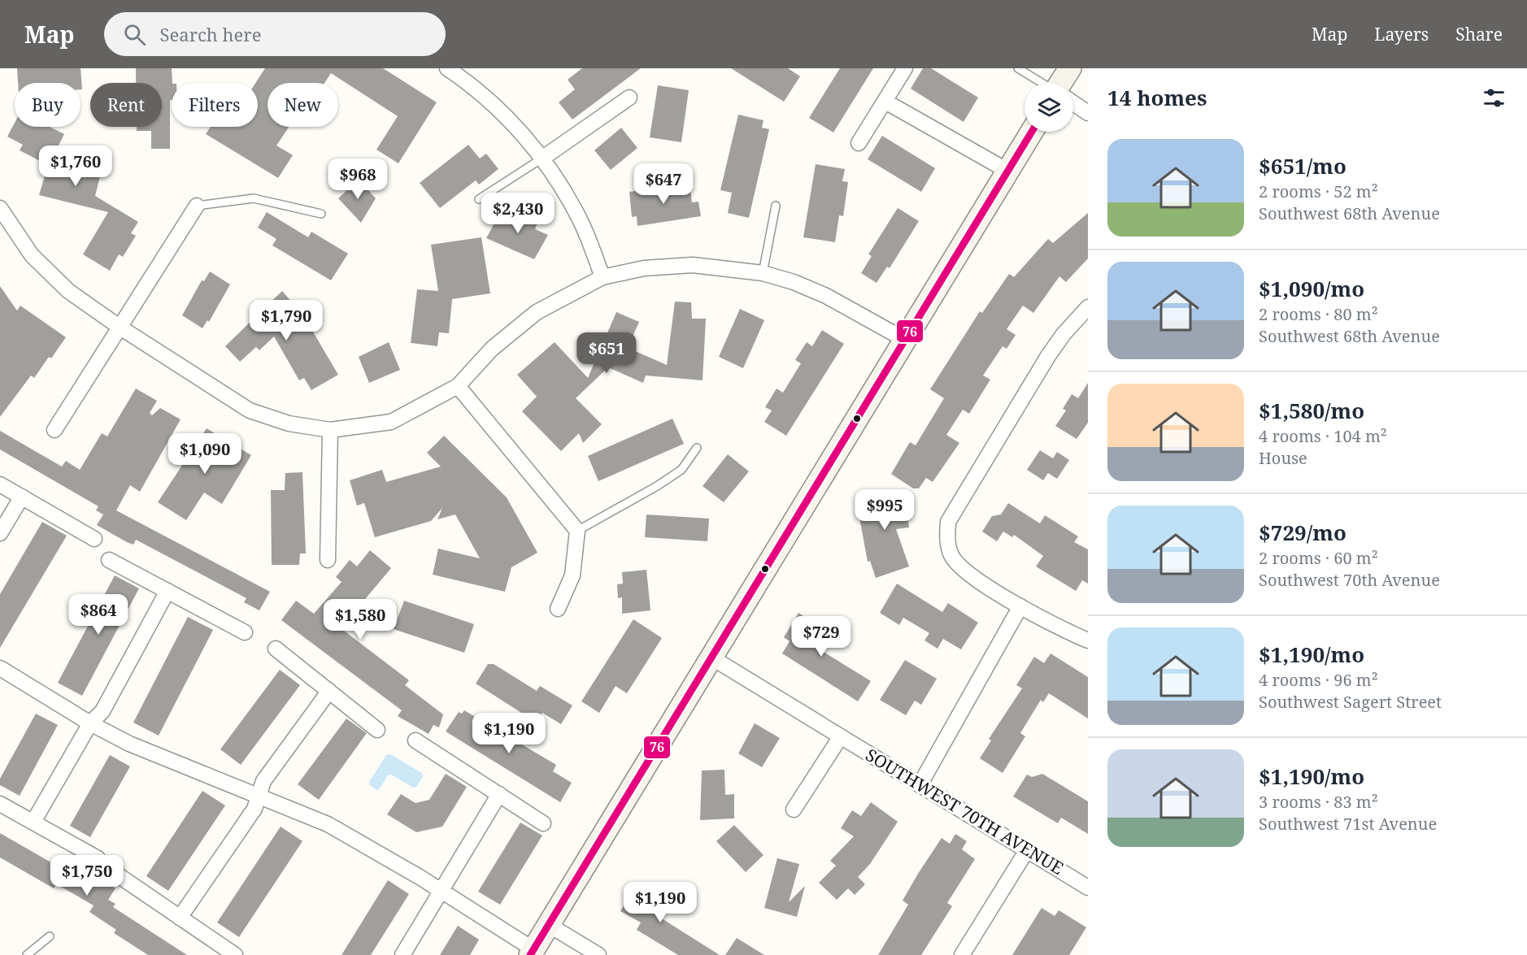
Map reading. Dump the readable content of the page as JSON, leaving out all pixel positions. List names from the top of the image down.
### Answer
{
  "streets": {
    "street": ["SOUTHWEST 70TH AVENUE"]
  },
  "lines": ["transit line 76"],
  "page": {
    "header": "Map",
    "search": "Search here",
    "nav": ["Map", "Layers", "Share"],
    "heading": "14 homes",
    "chip": [
      "Buy",
      "Rent",
      "Filters",
      "New"
    ],
    "list": [
      {
        "name": "$651/mo",
        "note": "2 rooms · 52 m² · Southwest 68th Avenue"
      },
      {
        "name": "$1,090/mo",
        "note": "2 rooms · 80 m² · Southwest 68th Avenue"
      },
      {
        "name": "$1,580/mo",
        "note": "4 rooms · 104 m² · House"
      },
      {
        "name": "$729/mo",
        "note": "2 rooms · 60 m² · Southwest 70th Avenue"
      },
      {
        "name": "$1,190/mo",
        "note": "4 rooms · 96 m² · Southwest Sagert Street"
      },
      {
        "name": "$1,190/mo",
        "note": "3 rooms · 83 m² · Southwest 71st Avenue"
      }
    ],
    "price": [
      "$1,760",
      "$968",
      "$647",
      "$2,430",
      "$1,790",
      "$651",
      "$1,090",
      "$995",
      "$864",
      "$1,580",
      "$729",
      "$1,190",
      "$1,750",
      "$1,190"
    ]
  }
}
